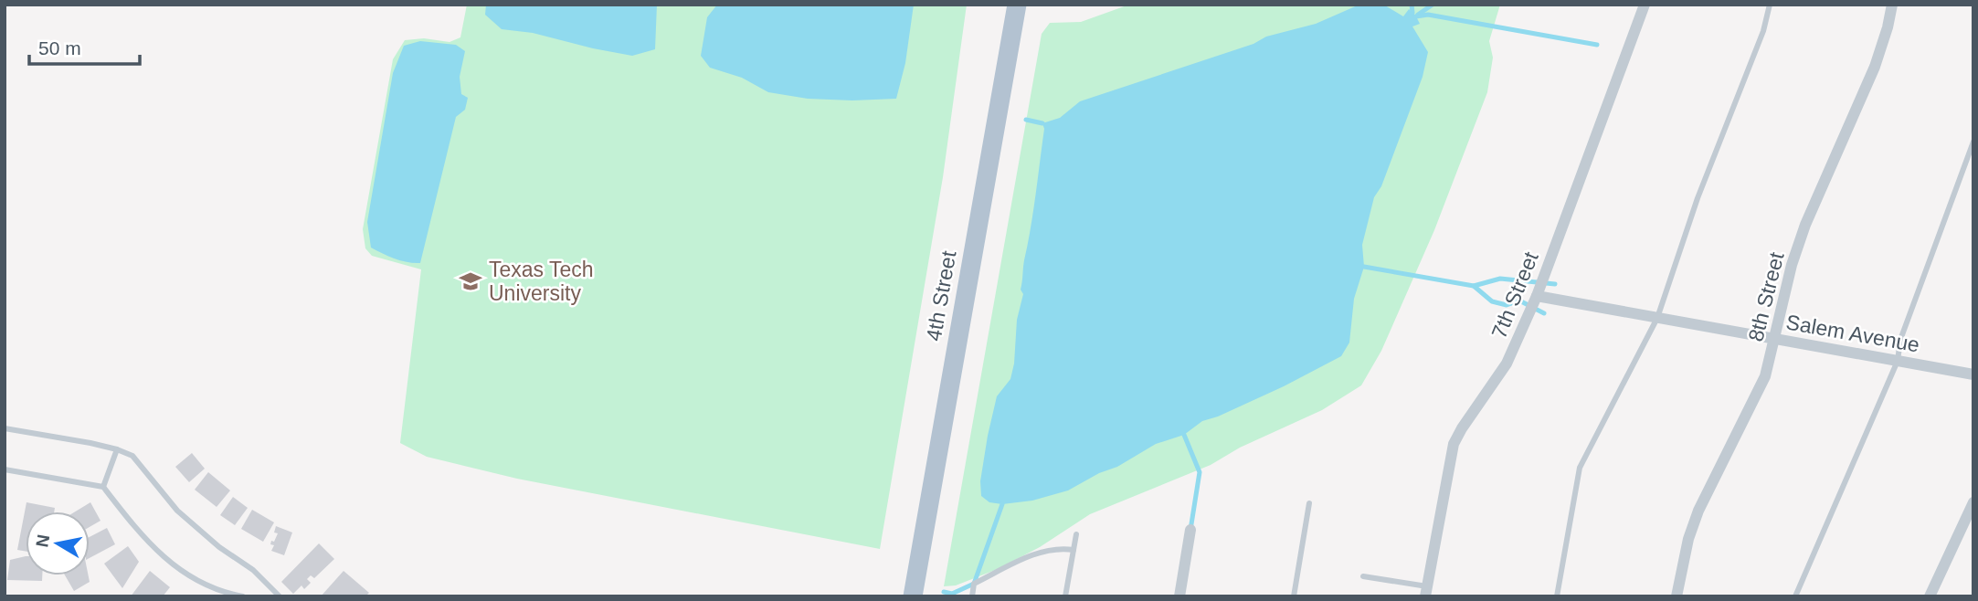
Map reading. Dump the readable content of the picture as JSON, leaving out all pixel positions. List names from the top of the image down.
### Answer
{
  "streets": {
    "main road": ["4th Street"],
    "street": ["7th Street", "8th Street", "Salem Avenue"]
  },
  "crossings": [
    ["7th Street", "Salem Avenue"],
    ["8th Street", "Salem Avenue"]
  ],
  "places": {
    "school or university": ["Texas Tech University"]
  },
  "scale_bar": "50 m",
  "north": "left"
}
